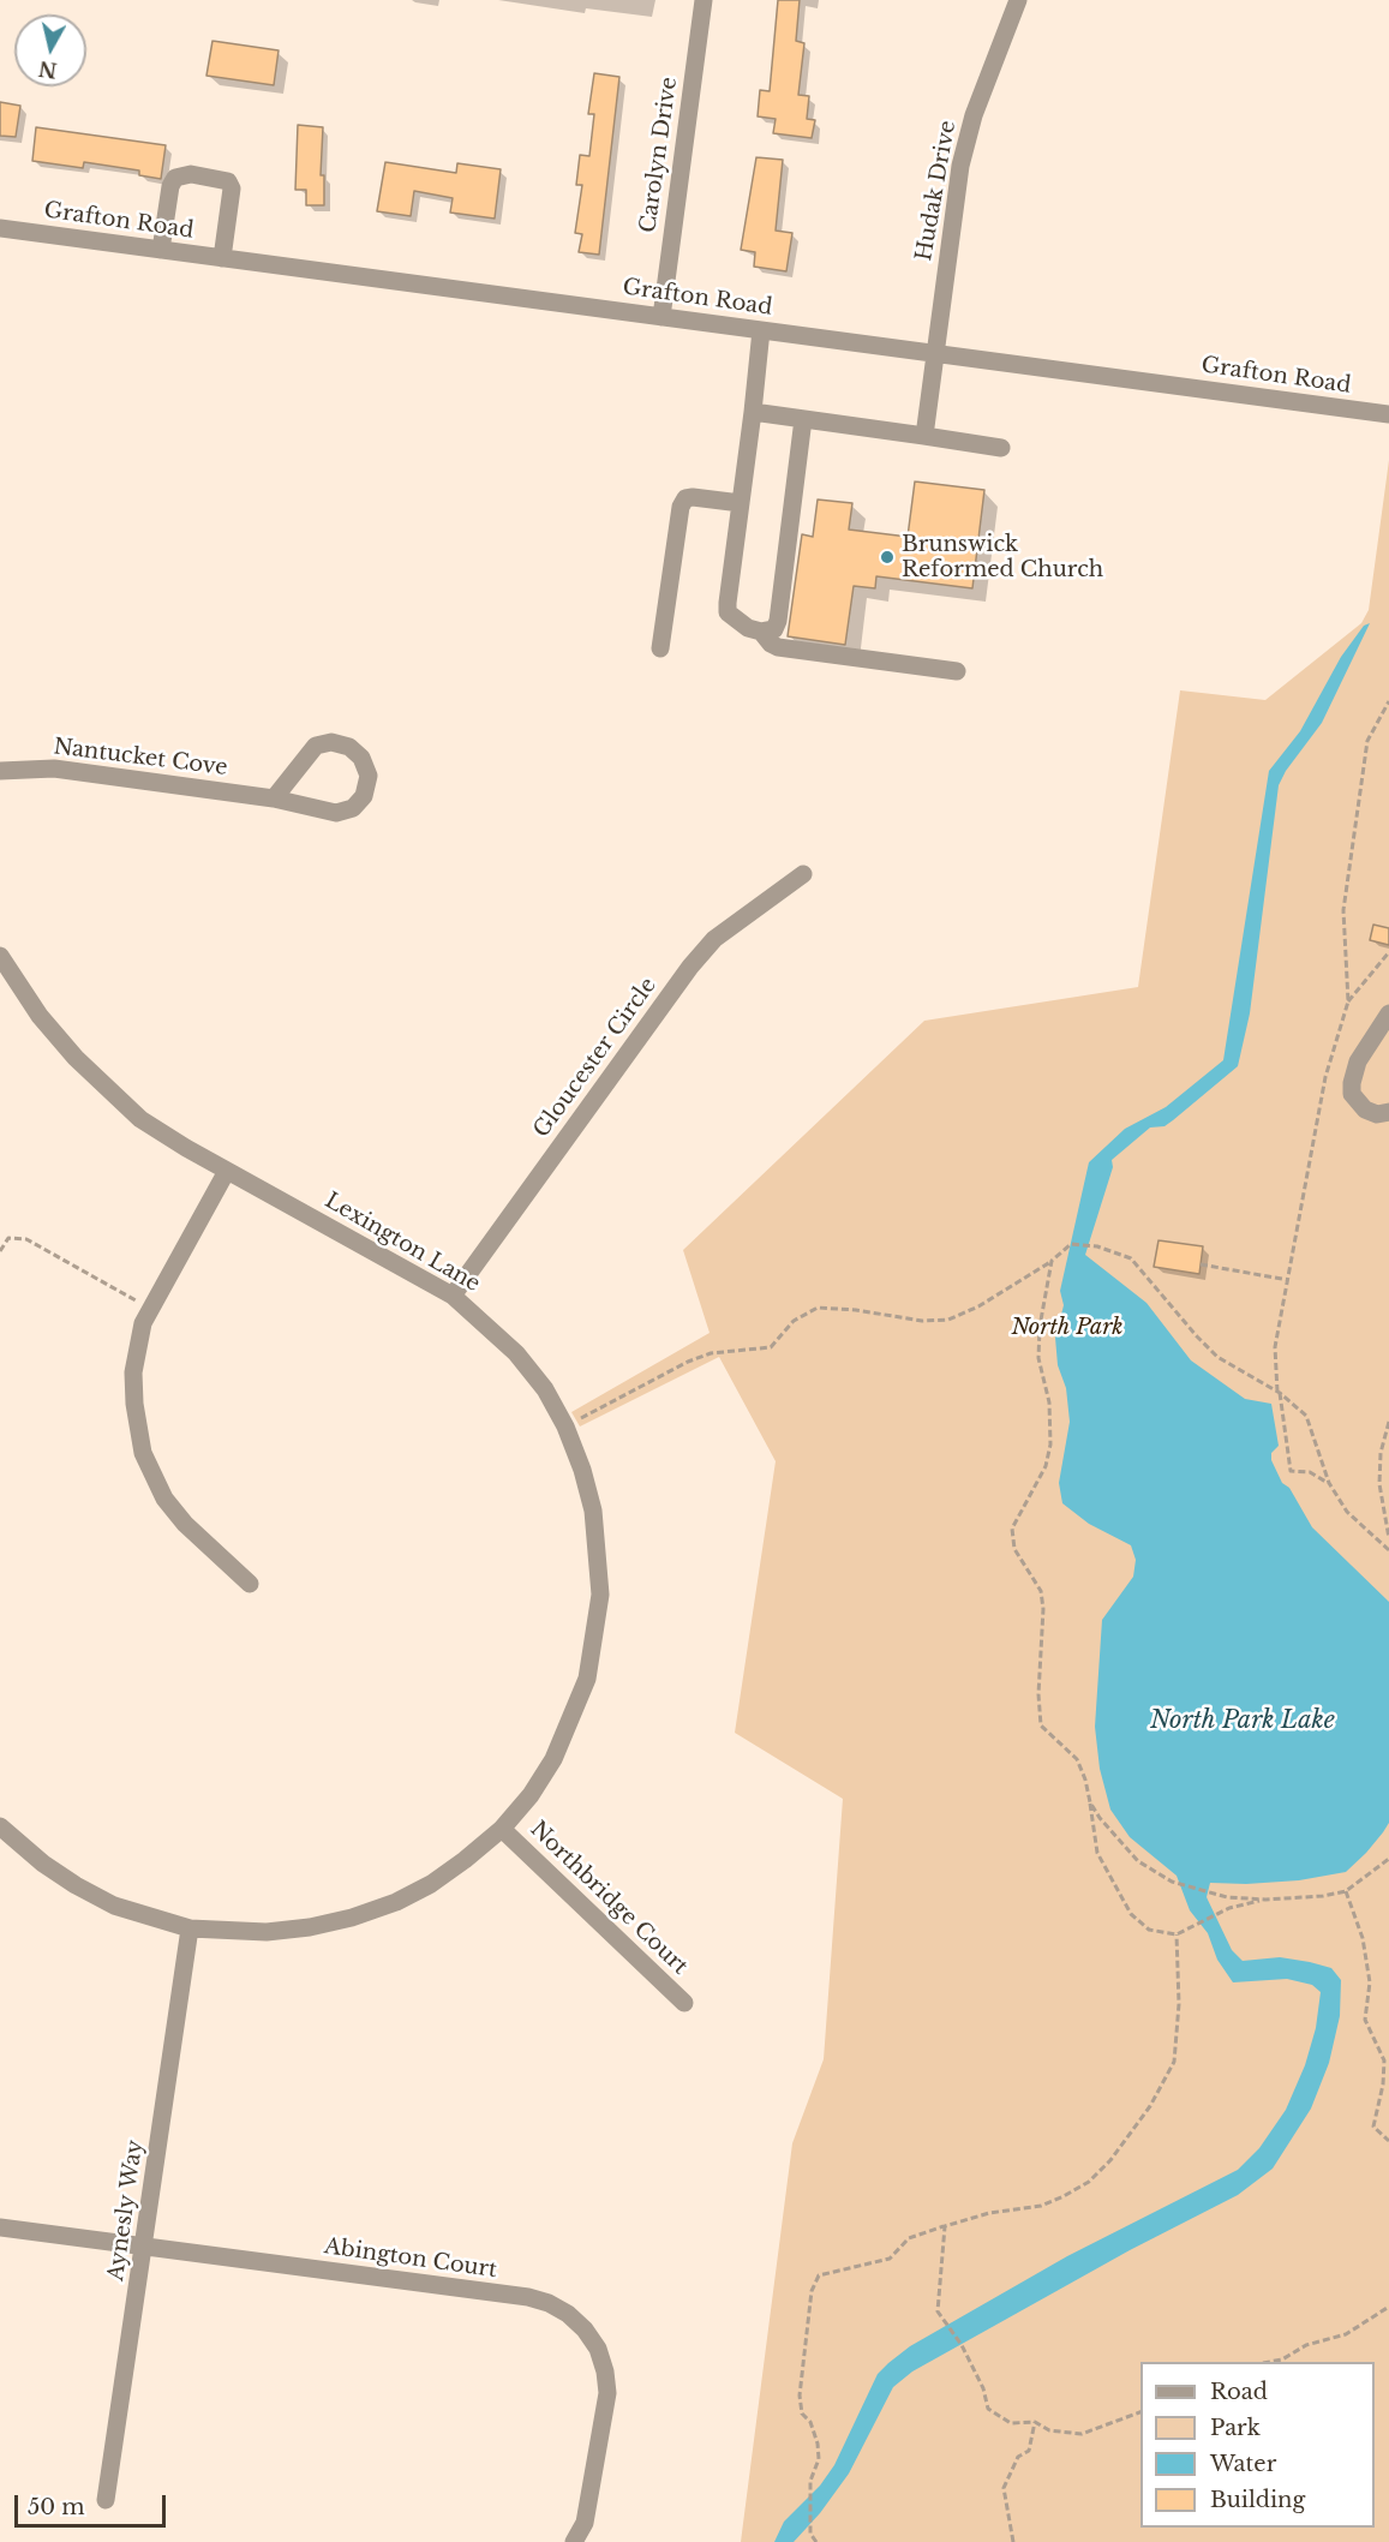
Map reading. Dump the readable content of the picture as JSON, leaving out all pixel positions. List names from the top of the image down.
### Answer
{
  "streets": {
    "street": [
      "Carolyn Drive",
      "Hudak Drive",
      "Grafton Road",
      "Nantucket Cove",
      "Gloucester Circle",
      "Lexington Lane",
      "Northbridge Court",
      "Aynesly Way",
      "Abington Court"
    ]
  },
  "crossings": [
    ["Carolyn Drive", "Grafton Road"],
    ["Hudak Drive", "Grafton Road"],
    ["Gloucester Circle", "Lexington Lane"],
    ["Lexington Lane", "Northbridge Court"],
    ["Lexington Lane", "Aynesly Way"],
    ["Aynesly Way", "Abington Court"]
  ],
  "water": ["North Park Lake"],
  "parks": ["North Park"],
  "places": ["Brunswick Reformed Church"],
  "legend": [
    "Road",
    "Park",
    "Water",
    "Building"
  ],
  "scale_bar": "50 m",
  "north": "bottom"
}
